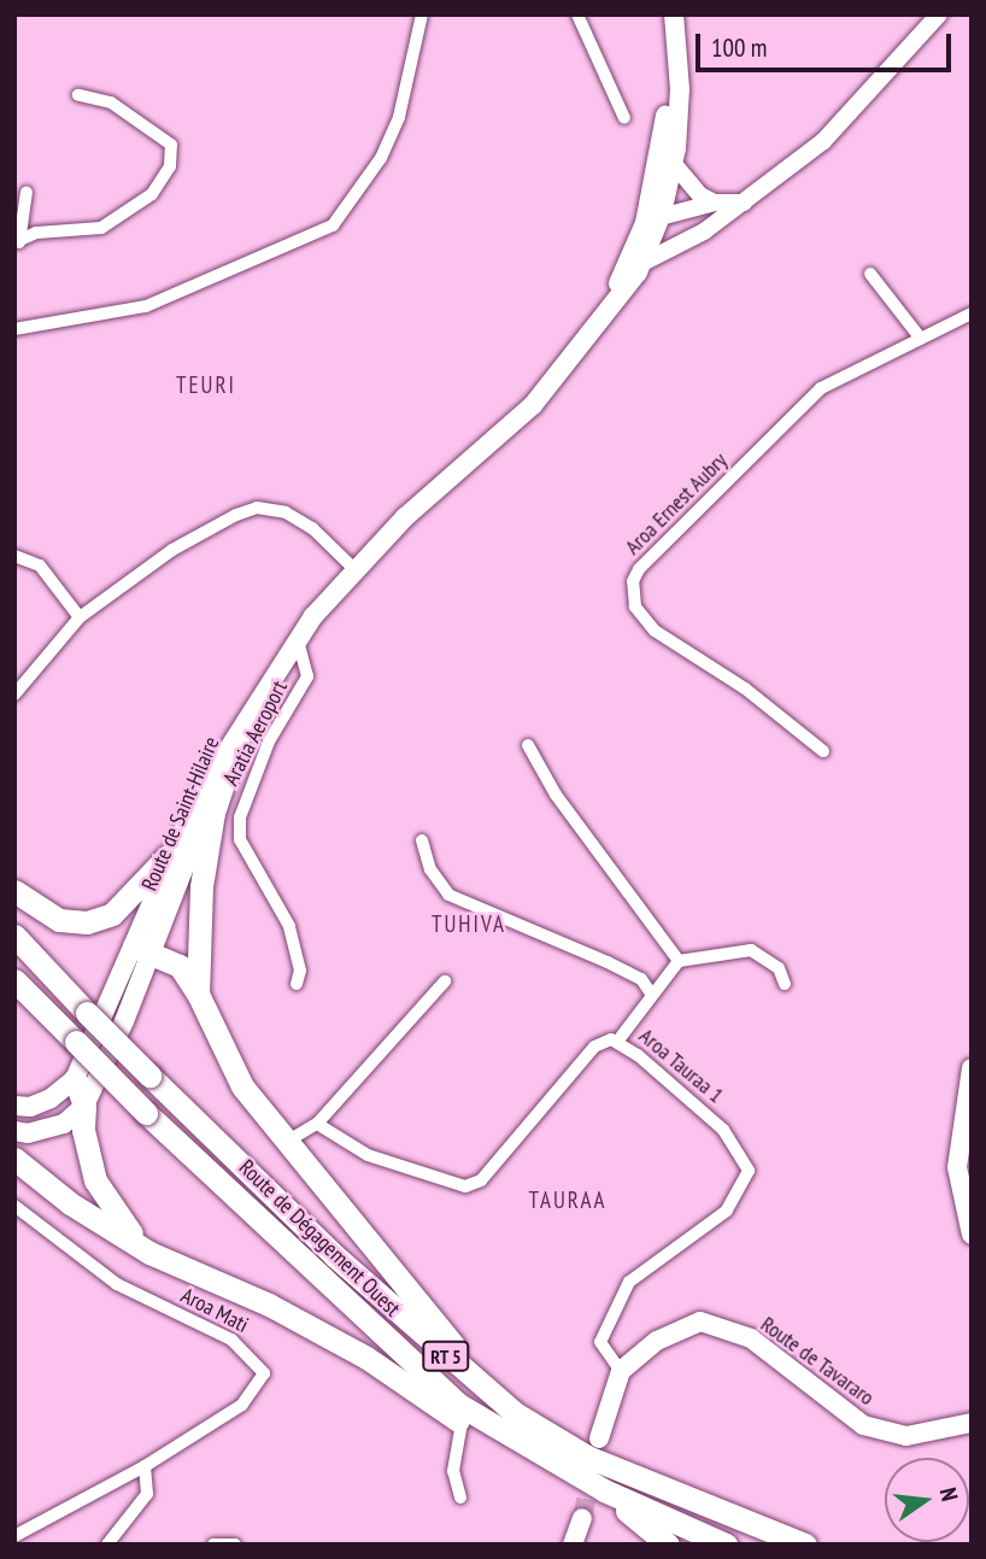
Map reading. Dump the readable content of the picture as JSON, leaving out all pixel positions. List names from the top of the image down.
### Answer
{
  "streets": {
    "highway": ["Route de Dégagement Ouest", "RT 5"],
    "main road": ["Route de Saint-Hilaire", "Route de Tavararo"],
    "street": [
      "Aroa Ernest Aubry",
      "Aratia Aeroport",
      "Aroa Tauraa 1",
      "Aroa Mati"
    ]
  },
  "crossings": [
    ["Aroa Tauraa 1", "Route de Tavararo"]
  ],
  "districts": ["TEURI", "TUHIVA", "TAURAA"],
  "scale_bar": "100 m",
  "north": "right"
}
